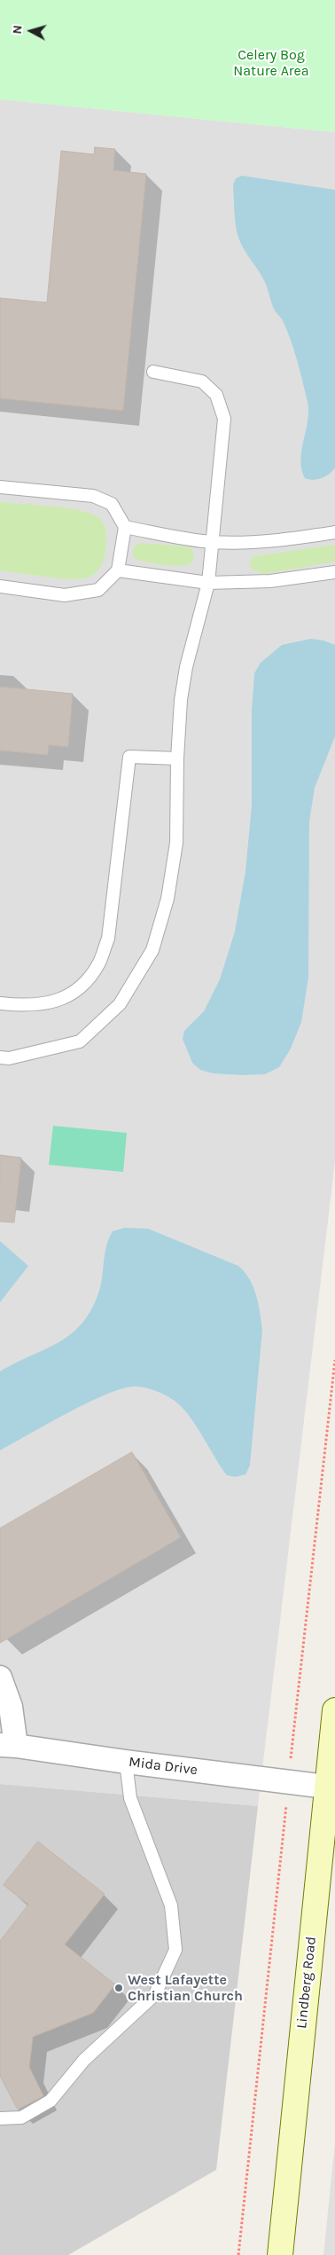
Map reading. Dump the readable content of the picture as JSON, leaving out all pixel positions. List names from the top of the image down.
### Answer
{
  "streets": {
    "main road": ["Lindberg Road"],
    "street": ["Mida Drive"]
  },
  "crossings": [
    ["Mida Drive", "Lindberg Road"]
  ],
  "parks": ["Celery Bog Nature Area"],
  "places": ["West Lafayette Christian Church"],
  "north": "left"
}
